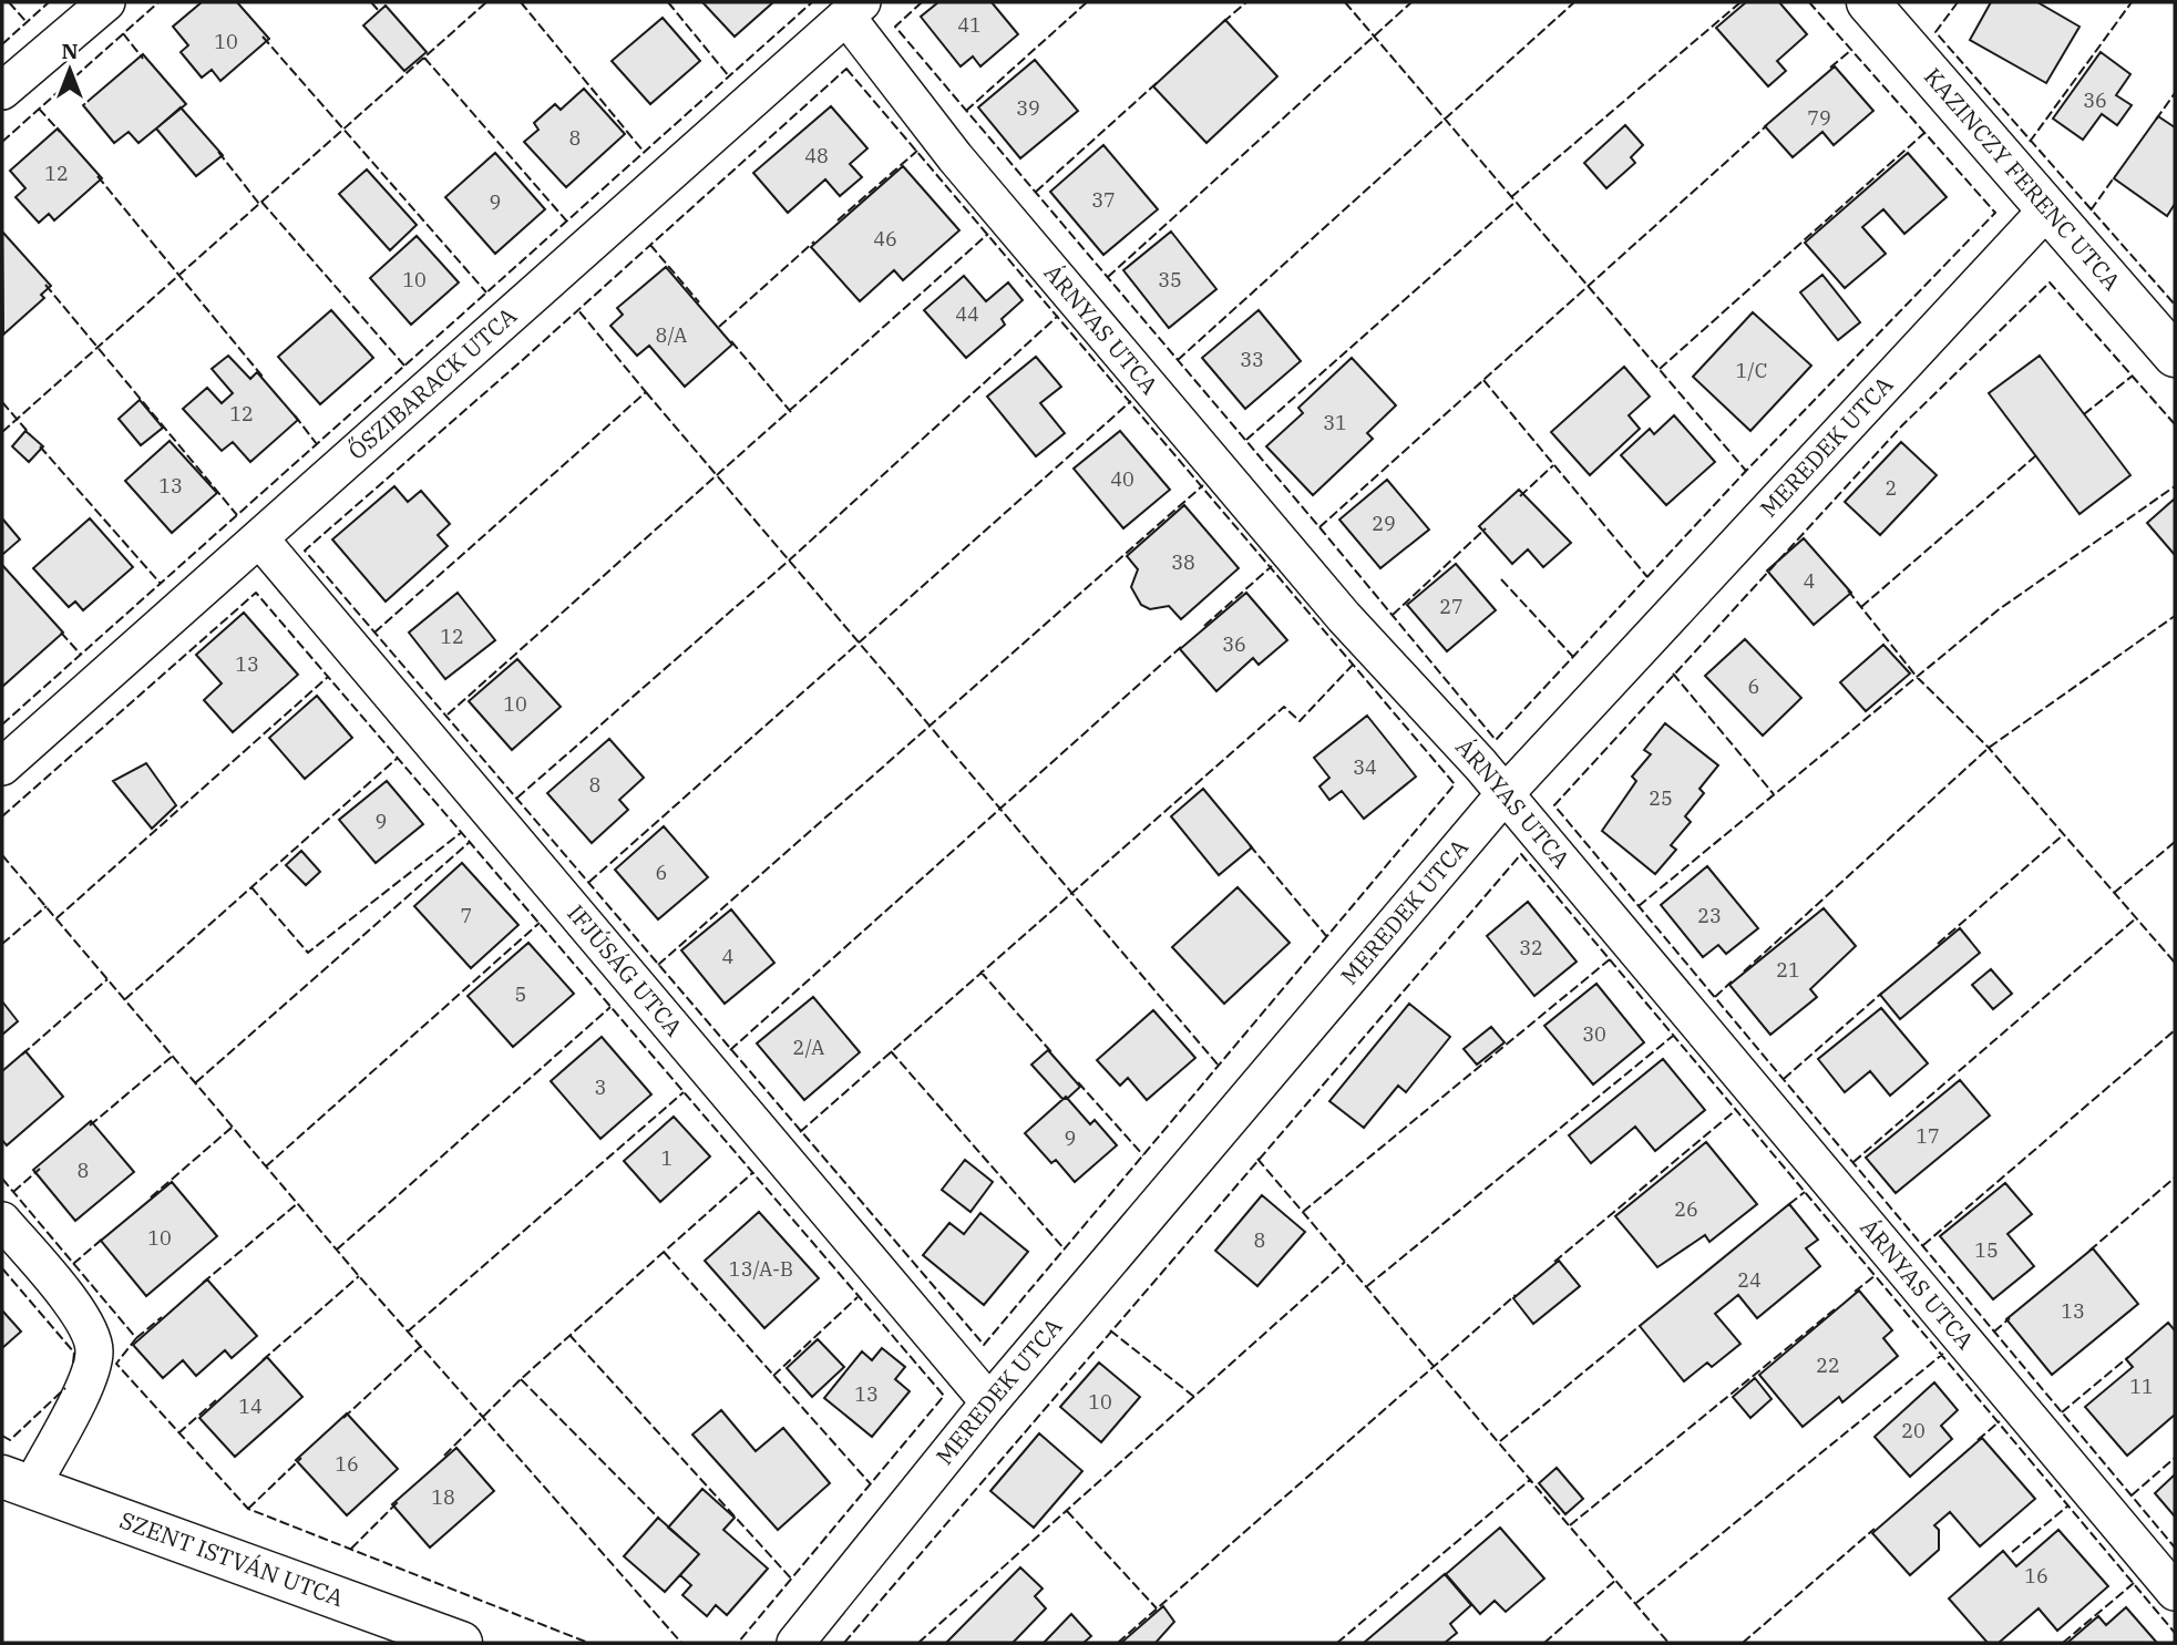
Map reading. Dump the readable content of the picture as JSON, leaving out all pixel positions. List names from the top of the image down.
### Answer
{
  "streets": {
    "street": [
      "KAZINCZY FERENC UTCA",
      "ÁRNYAS UTCA",
      "ŐSZIBARACK UTCA",
      "MEREDEK UTCA",
      "IFJÚSÁG UTCA",
      "SZENT ISTVÁN UTCA"
    ]
  },
  "crossings": [
    ["KAZINCZY FERENC UTCA", "MEREDEK UTCA"],
    ["ÁRNYAS UTCA", "ŐSZIBARACK UTCA"],
    ["ÁRNYAS UTCA", "MEREDEK UTCA"],
    ["ŐSZIBARACK UTCA", "IFJÚSÁG UTCA"],
    ["MEREDEK UTCA", "IFJÚSÁG UTCA"]
  ],
  "house_numbers": [
    "41",
    "10",
    "36",
    "39",
    "79",
    "8",
    "48",
    "12",
    "37",
    "9",
    "46",
    "10",
    "35",
    "44",
    "8/A",
    "33",
    "1/C",
    "12",
    "31",
    "40",
    "13",
    "2",
    "29",
    "38",
    "4",
    "27",
    "12",
    "36",
    "13",
    "6",
    "10",
    "34",
    "8",
    "25",
    "9",
    "6",
    "7",
    "23",
    "32",
    "4",
    "21",
    "5",
    "30",
    "2/A",
    "3",
    "17",
    "9",
    "1",
    "8",
    "26",
    "10",
    "8",
    "15",
    "13/A-B",
    "24",
    "13",
    "22",
    "11",
    "13",
    "10",
    "14",
    "20",
    "16",
    "18",
    "16"
  ],
  "north": "top"
}
